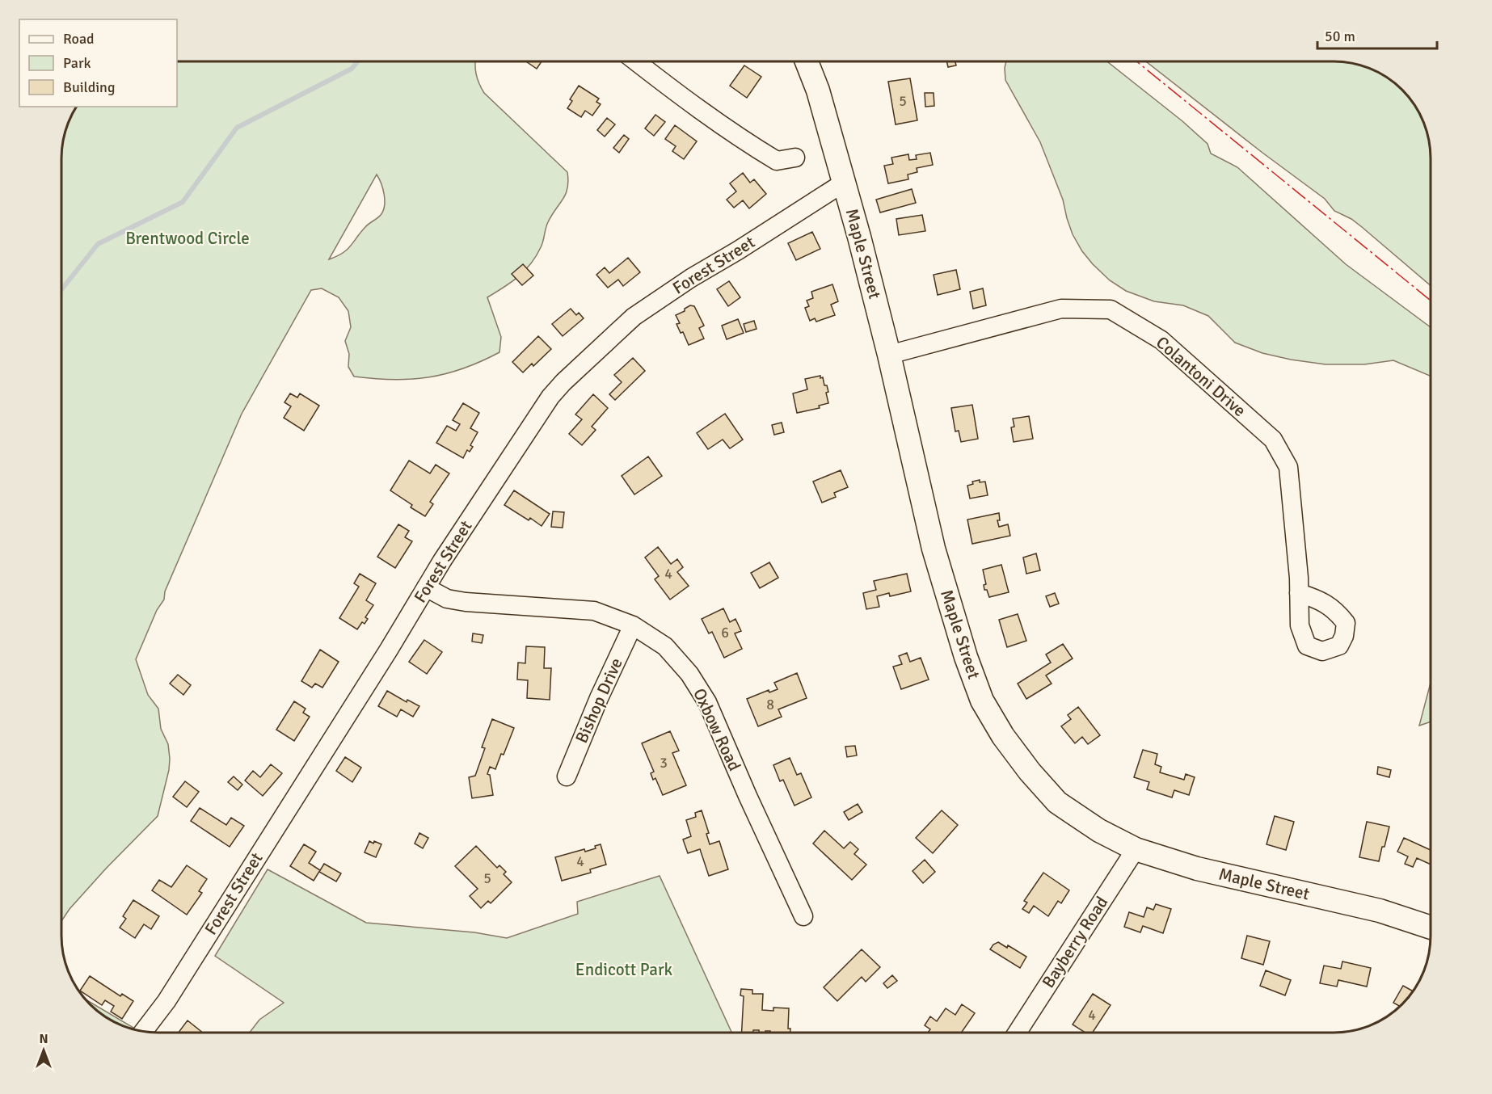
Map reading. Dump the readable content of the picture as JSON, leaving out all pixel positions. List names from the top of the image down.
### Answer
{
  "streets": {
    "main road": ["Maple Street"],
    "street": [
      "Forest Street",
      "Colantoni Drive",
      "Bishop Drive",
      "Oxbow Road",
      "Bayberry Road"
    ]
  },
  "crossings": [
    ["Maple Street", "Forest Street"],
    ["Maple Street", "Colantoni Drive"],
    ["Maple Street", "Bayberry Road"],
    ["Forest Street", "Oxbow Road"],
    ["Bishop Drive", "Oxbow Road"]
  ],
  "parks": ["Brentwood Circle", "Endicott Park"],
  "house_numbers": [
    "5",
    "4",
    "6",
    "8",
    "3",
    "4",
    "5",
    "4"
  ],
  "legend": ["Road", "Park", "Building"],
  "scale_bar": "50 m",
  "north": "top"
}
